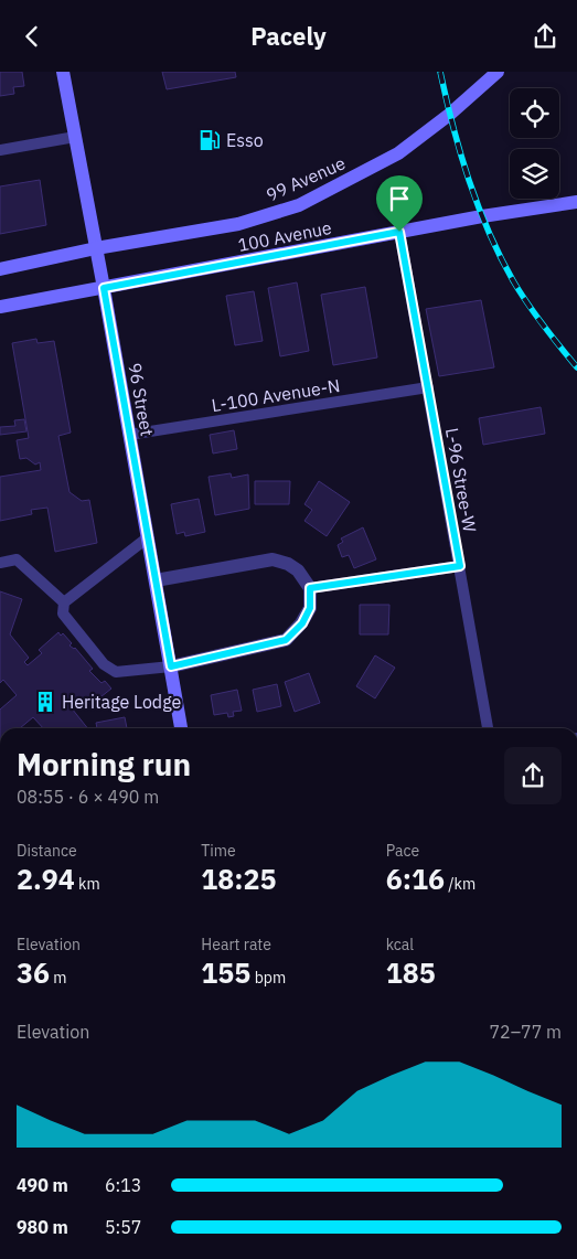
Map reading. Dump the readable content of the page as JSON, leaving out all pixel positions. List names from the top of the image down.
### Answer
{
  "streets": {
    "main road": ["99 Avenue", "100 Avenue", "96 Street"],
    "lane": ["L-100 Avenue-N", "L-96 Stree-W"]
  },
  "crossings": [
    ["99 Avenue", "96 Street"],
    ["100 Avenue", "96 Street"],
    ["100 Avenue", "L-96 Stree-W"],
    ["L-100 Avenue-N", "96 Street"],
    ["L-100 Avenue-N", "L-96 Stree-W"]
  ],
  "places": {
    "fuel station": ["Esso"],
    "building": ["Heritage Lodge"]
  },
  "page": {
    "header": "Pacely",
    "heading": ["Morning run", "08:55 · 6 × 490 m"],
    "stats": [
      ["Distance", "2.94 km"],
      ["Time", "18:25"],
      ["Pace", "6:16 /km"],
      ["Elevation", "36 m"],
      ["Heart rate", "155 bpm"],
      ["kcal", "185"]
    ],
    "chart": ["Elevation", "72–77 m"],
    "list": [
      {
        "name": "490 m",
        "note": "6:13"
      },
      {
        "name": "980 m",
        "note": "5:57"
      }
    ]
  }
}
